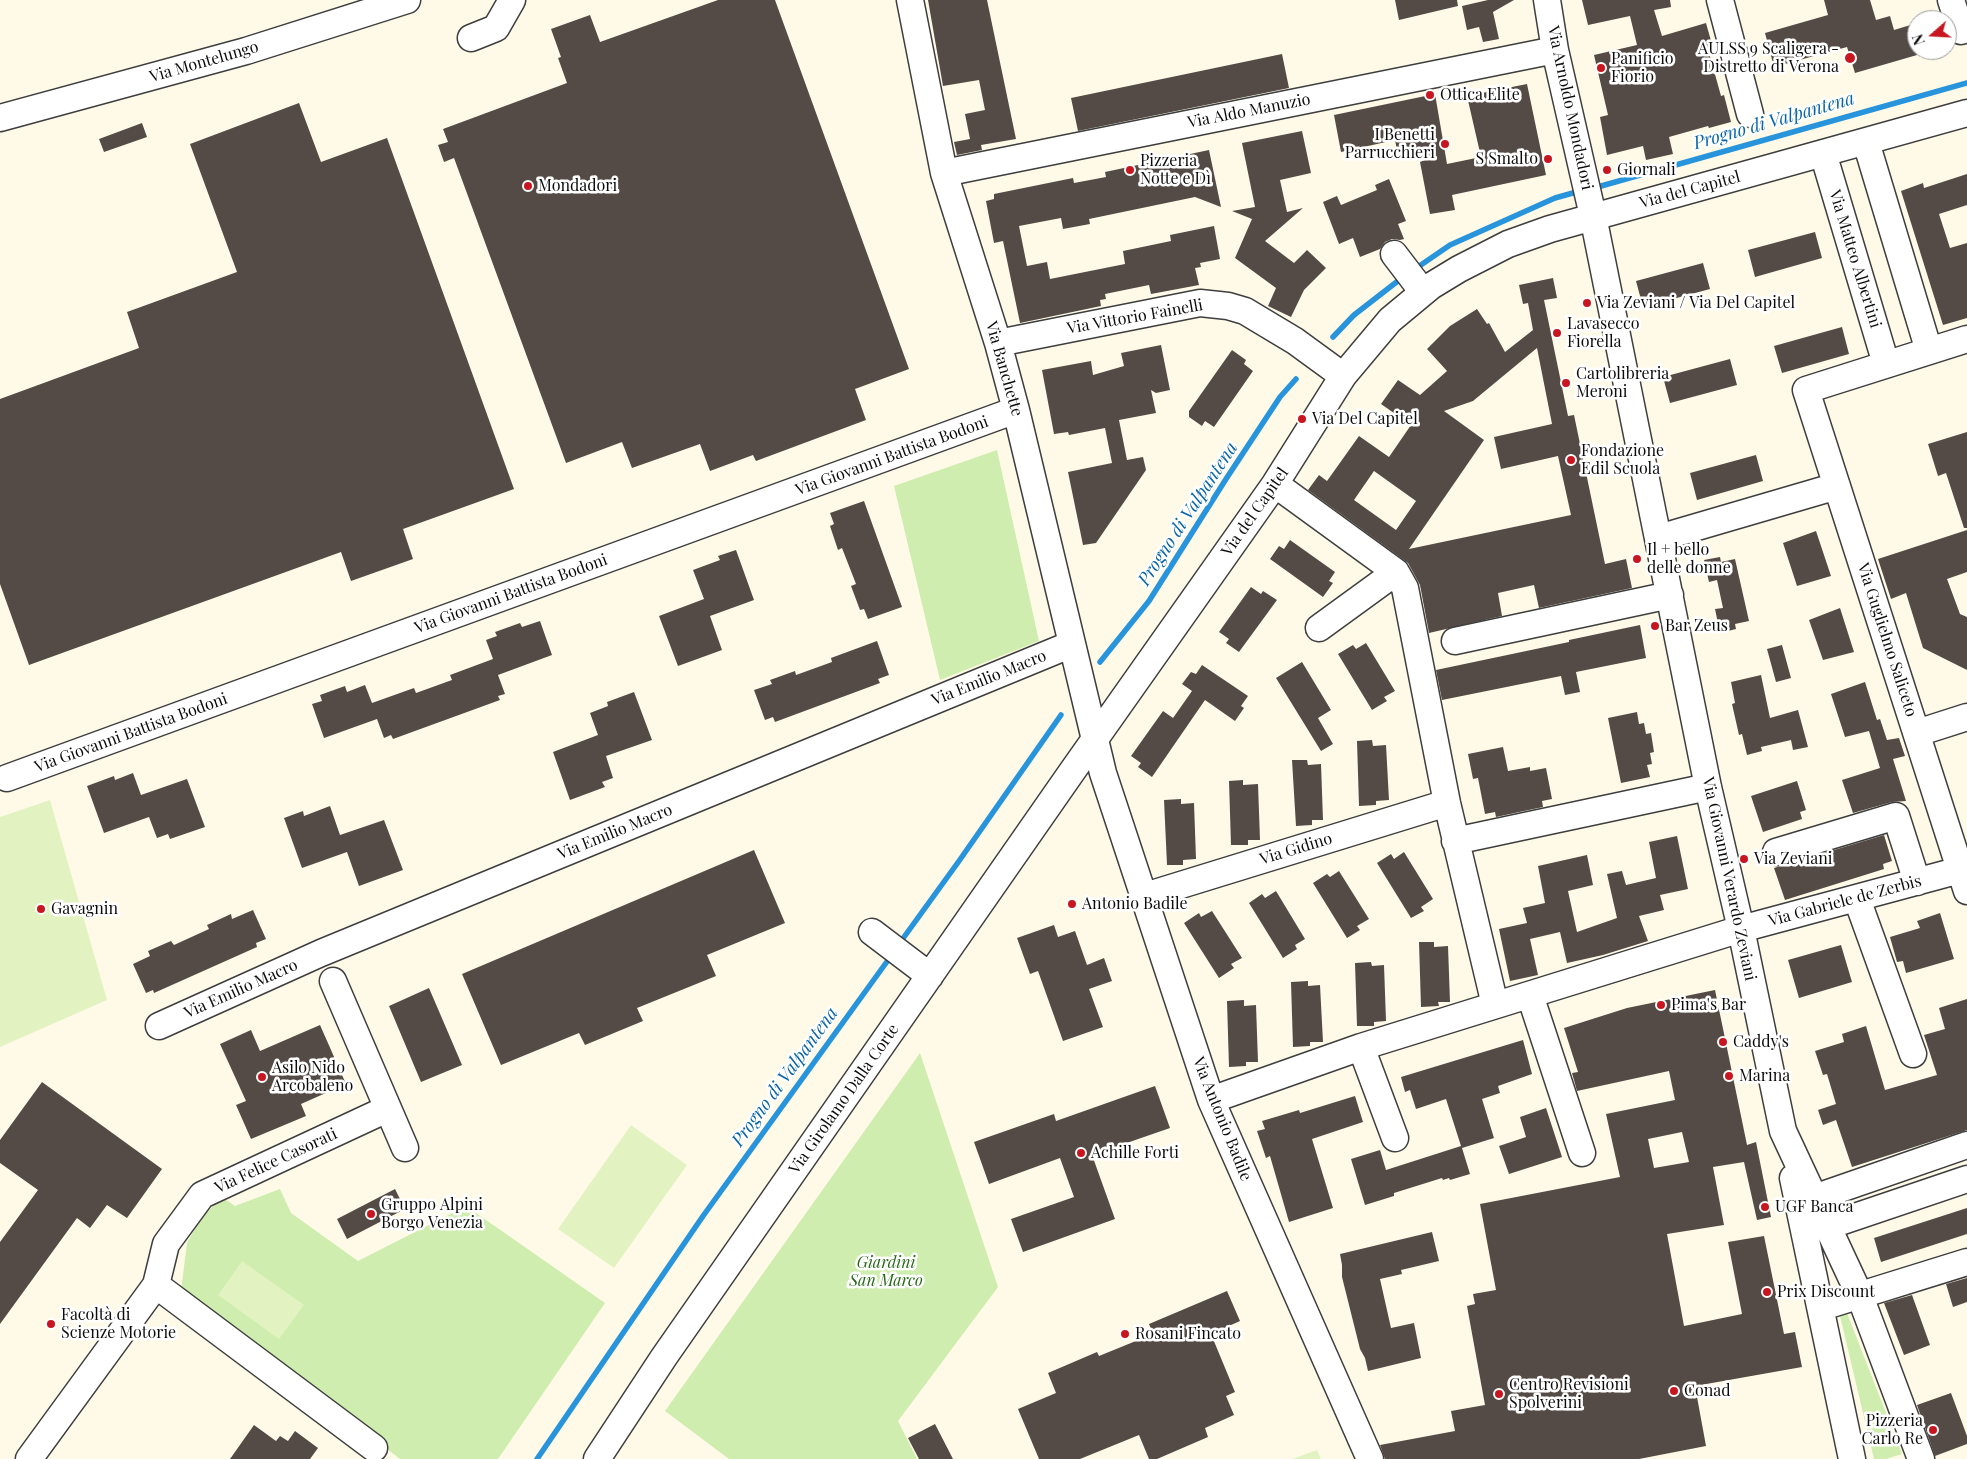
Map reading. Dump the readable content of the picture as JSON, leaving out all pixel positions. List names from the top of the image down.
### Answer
{
  "streets": {
    "street": [
      "Via Montelungo",
      "Via Arnoldo Mondadori",
      "Via Aldo Manuzio",
      "Via del Capitel",
      "Via Matteo Albertini",
      "Via Vittorio Fainelli",
      "Via Banchette",
      "Via Giovanni Battista Bodoni",
      "Via Guglielmo Saliceto",
      "Via Emilio Macro",
      "Via Gidino",
      "Via Giovanni Verardo Zeviani",
      "Via Gabriele de Zerbis",
      "Via Girolamo Dalla Corte",
      "Via Antonio Badile",
      "Via Felice Casorati"
    ]
  },
  "crossings": [
    ["Via Arnoldo Mondadori", "Via Aldo Manuzio"],
    ["Via Arnoldo Mondadori", "Via del Capitel"],
    ["Via Arnoldo Mondadori", "Via Giovanni Verardo Zeviani"],
    ["Via Aldo Manuzio", "Via Banchette"],
    ["Via del Capitel", "Via Matteo Albertini"],
    ["Via del Capitel", "Via Vittorio Fainelli"],
    ["Via del Capitel", "Via Banchette"],
    ["Via del Capitel", "Via Giovanni Verardo Zeviani"],
    ["Via del Capitel", "Via Girolamo Dalla Corte"],
    ["Via del Capitel", "Via Antonio Badile"],
    ["Via Matteo Albertini", "Via Guglielmo Saliceto"],
    ["Via Vittorio Fainelli", "Via Banchette"],
    ["Via Banchette", "Via Giovanni Battista Bodoni"],
    ["Via Banchette", "Via Emilio Macro"],
    ["Via Banchette", "Via Girolamo Dalla Corte"],
    ["Via Banchette", "Via Antonio Badile"],
    ["Via Guglielmo Saliceto", "Via Gabriele de Zerbis"],
    ["Via Gidino", "Via Antonio Badile"],
    ["Via Giovanni Verardo Zeviani", "Via Gabriele de Zerbis"],
    ["Via Gabriele de Zerbis", "Via Antonio Badile"],
    ["Via Girolamo Dalla Corte", "Via Antonio Badile"]
  ],
  "water": ["Progno di Valpantena"],
  "parks": ["Giardini San Marco"],
  "places": [
    "AULSS 9 Scaligera - Distretto di Verona",
    "Panificio Fiorio",
    "Ottica Elite",
    "I Benetti Parrucchieri",
    "S Smalto",
    "Pizzeria Notte e Dì",
    "Giornali",
    "Mondadori",
    "Via Zeviani / Via Del Capitel",
    "Lavasecco Fiorella",
    "Cartolibreria Meroni",
    "Via Del Capitel",
    "Fondazione Edil Scuola",
    "Il + bello delle donne",
    "Bar Zeus",
    "Via Zeviani",
    "Antonio Badile",
    "Gavagnin",
    "Pima's Bar",
    "Caddy's",
    "Marina",
    "Asilo Nido Arcobaleno",
    "Achille Forti",
    "UGF Banca",
    "Gruppo Alpini Borgo Venezia",
    "Prix Discount",
    "Facoltà di Scienze Motorie",
    "Rosani Fincato",
    "Conad",
    "Centro Revisioni Spolverini",
    "Pizzeria Carlo Re"
  ],
  "north": "left"
}
